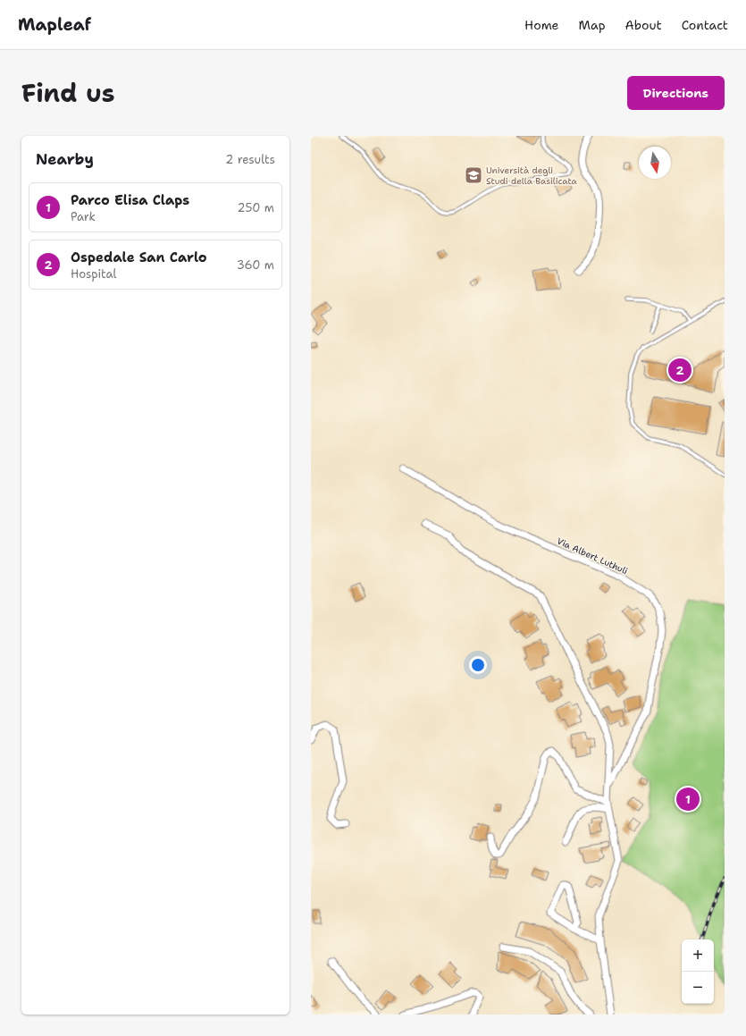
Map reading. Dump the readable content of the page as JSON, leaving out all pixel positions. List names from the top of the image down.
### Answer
{
  "streets": {
    "street": ["Via Albert Luthuli"]
  },
  "places": {
    "school or university": ["Università degli Studi della Basilicata"]
  },
  "north": "bottom",
  "page": {
    "header": "Mapleaf",
    "nav": [
      "Home",
      "Map",
      "About",
      "Contact"
    ],
    "title": "Find us",
    "buttons": "Directions",
    "heading": ["Nearby", "2 results"],
    "list": [
      {
        "mark": "1",
        "name": "Parco Elisa Claps",
        "note": "Park",
        "value": "250 m"
      },
      {
        "mark": "2",
        "name": "Ospedale San Carlo",
        "note": "Hospital",
        "value": "360 m"
      }
    ],
    "pins": ["2", "1"],
    "map_buttons": ["+", "−"]
  }
}
